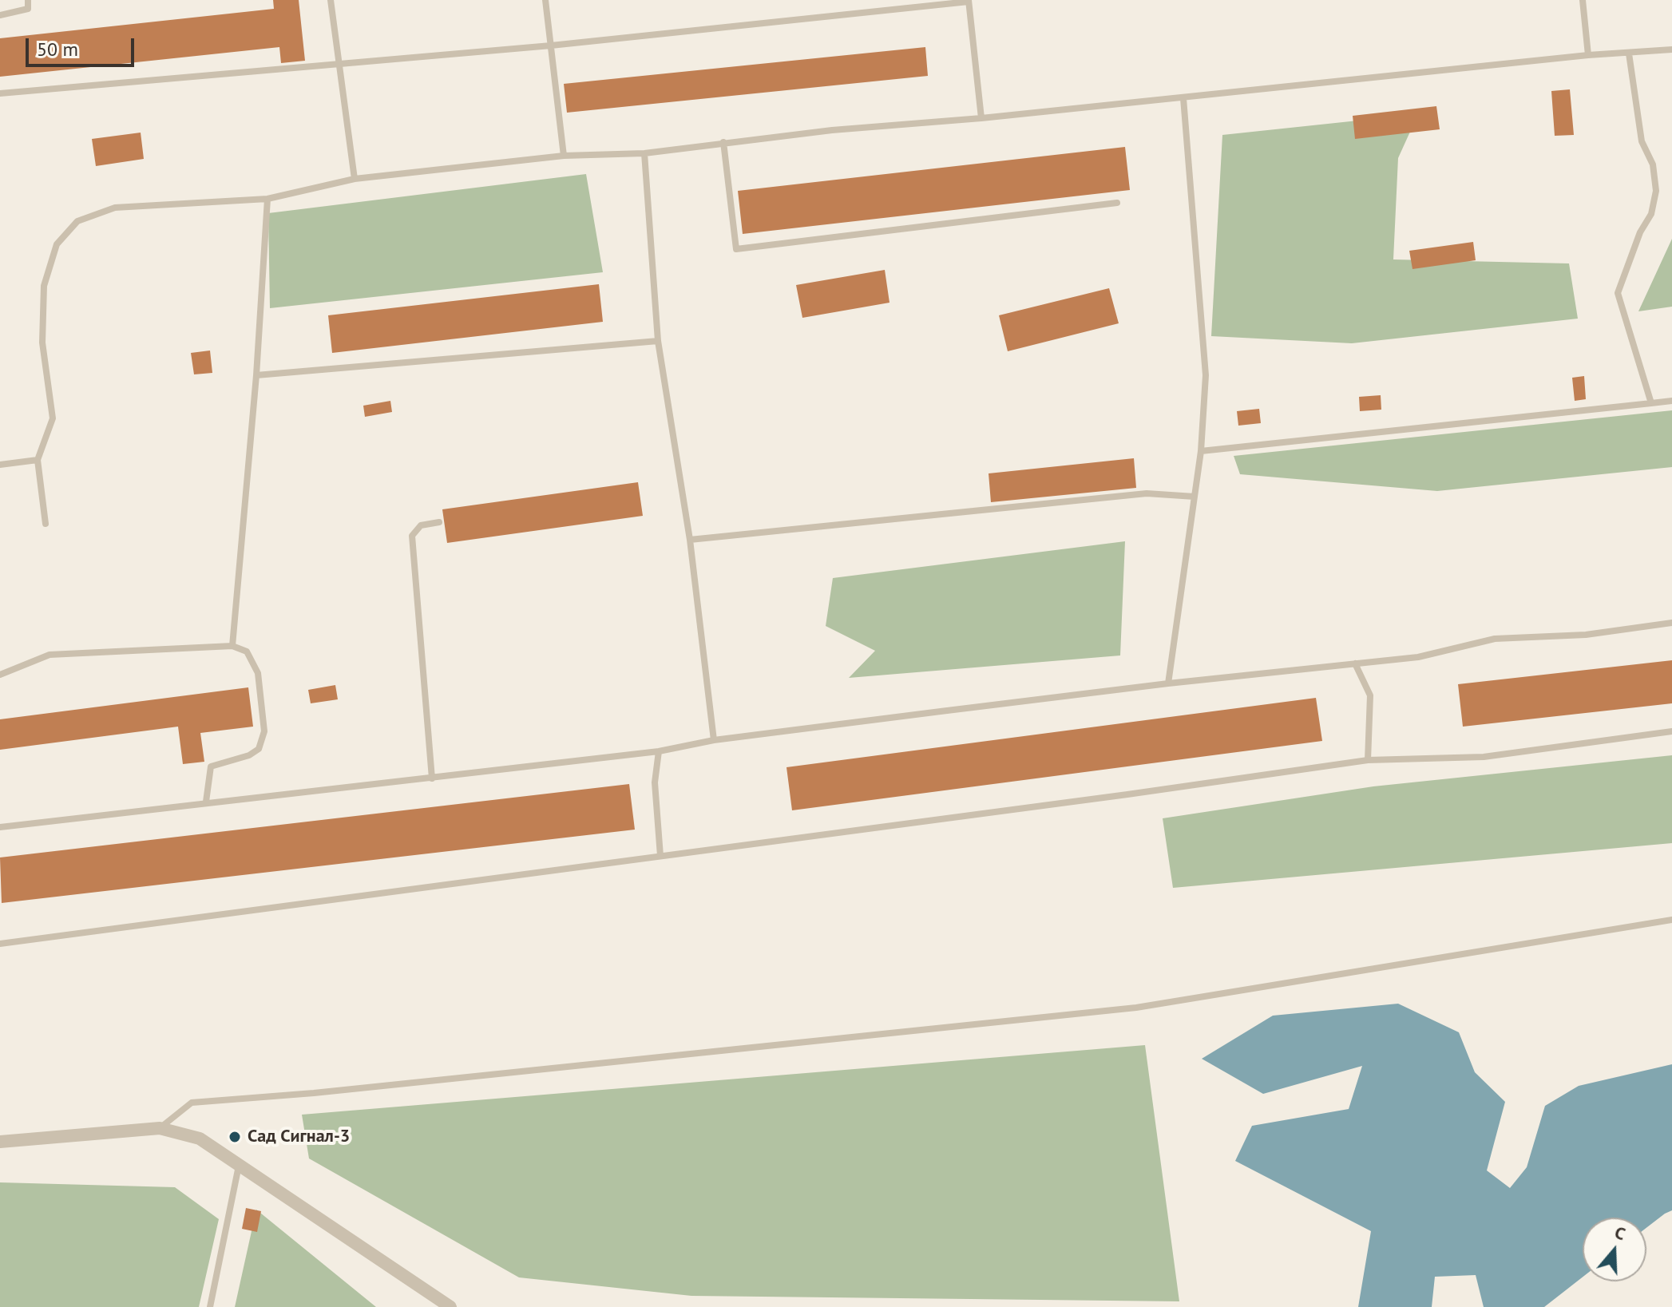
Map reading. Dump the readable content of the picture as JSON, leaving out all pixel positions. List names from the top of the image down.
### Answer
{
  "places": ["Сад Сигнал-3"],
  "scale_bar": "50 m",
  "north": "top"
}
